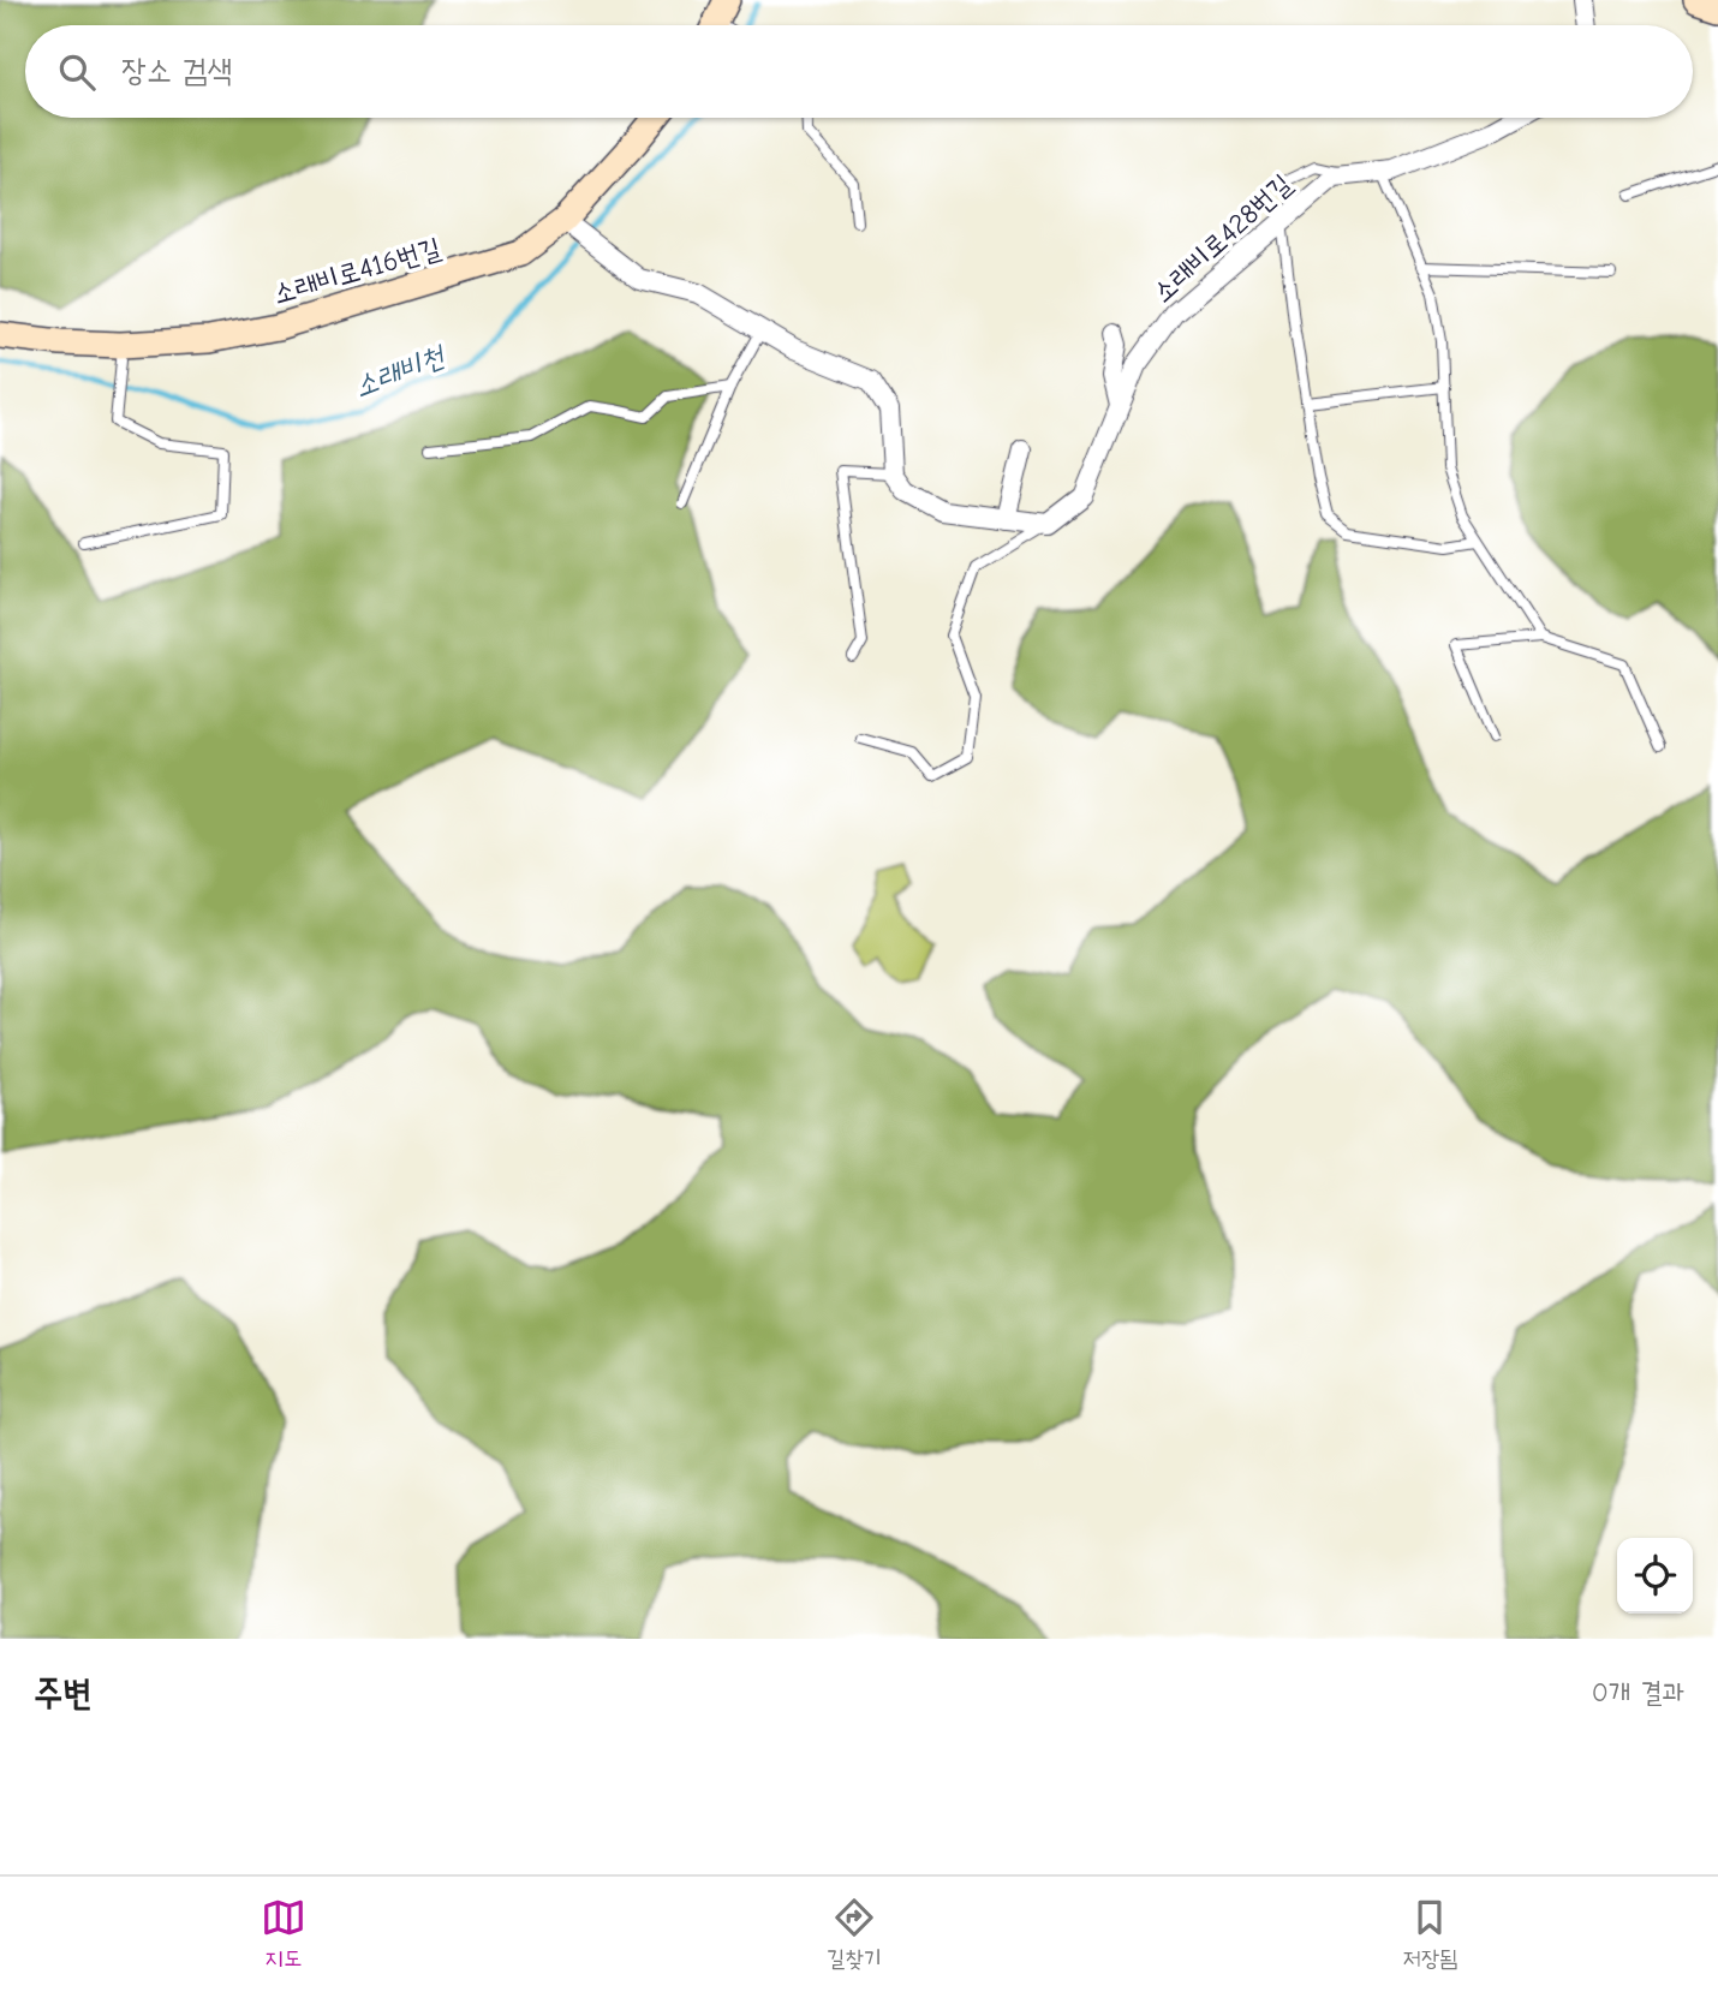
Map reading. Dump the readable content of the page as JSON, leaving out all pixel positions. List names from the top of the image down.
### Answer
{
  "streets": {
    "street": ["소래비로428번길", "소래비로416번길"]
  },
  "water": ["소래비천"],
  "page": {
    "search": "장소 검색",
    "heading": ["주변", "0개 결과"],
    "nav": ["지도", "길찾기", "저장됨"]
  }
}
